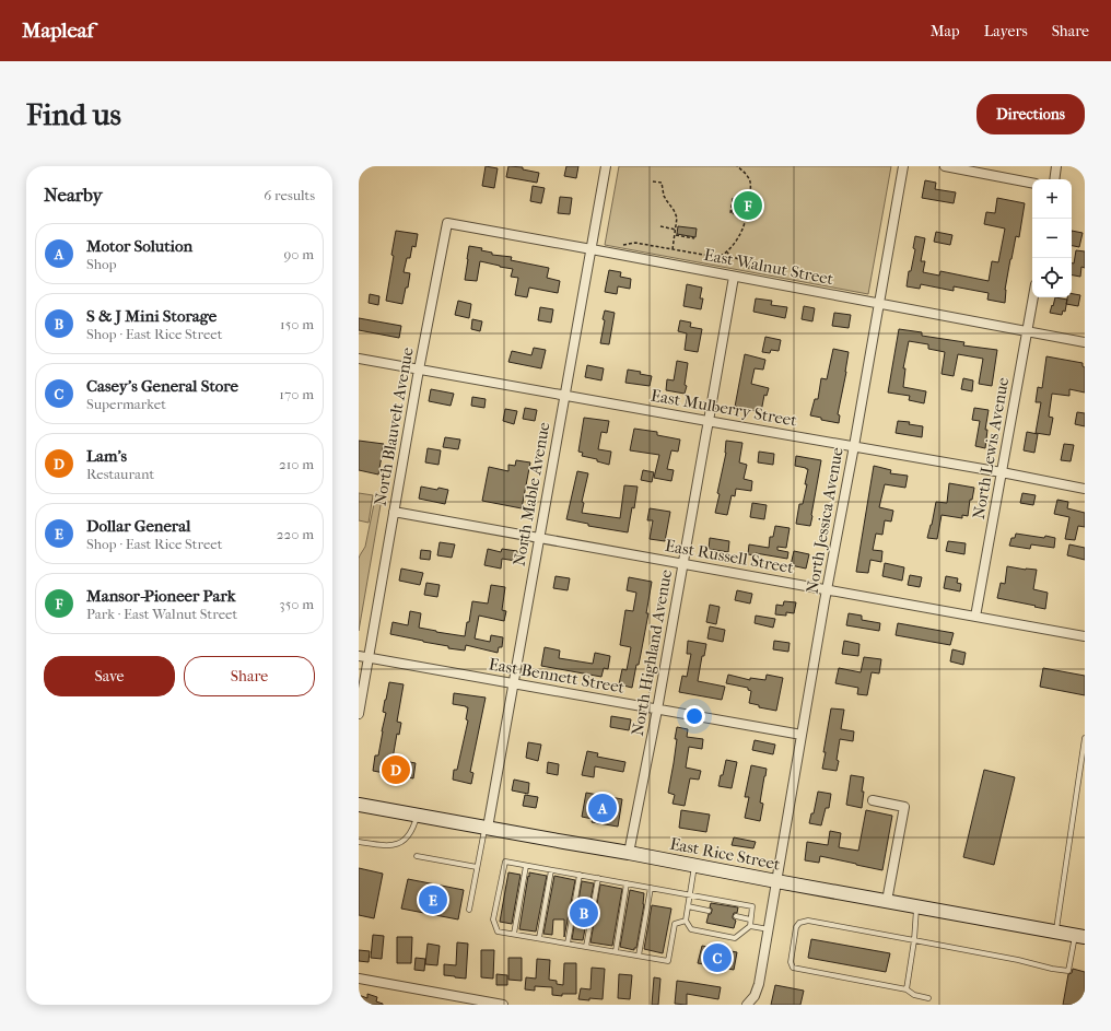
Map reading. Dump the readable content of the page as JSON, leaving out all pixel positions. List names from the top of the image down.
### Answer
{
  "streets": {
    "main road": ["East Rice Street"],
    "street": [
      "East Walnut Street",
      "East Mulberry Street",
      "North Blauvelt Avenue",
      "North Lewis Avenue",
      "North Mable Avenue",
      "North Jessica Avenue",
      "East Russell Street",
      "North Highland Avenue",
      "East Bennett Street"
    ]
  },
  "crossings": [
    ["East Walnut Street", "North Blauvelt Avenue"],
    ["East Walnut Street", "North Lewis Avenue"],
    ["East Walnut Street", "North Mable Avenue"],
    ["East Walnut Street", "North Jessica Avenue"],
    ["East Walnut Street", "North Highland Avenue"],
    ["East Mulberry Street", "North Blauvelt Avenue"],
    ["East Mulberry Street", "North Lewis Avenue"],
    ["East Mulberry Street", "North Mable Avenue"],
    ["East Mulberry Street", "North Jessica Avenue"],
    ["East Mulberry Street", "North Highland Avenue"],
    ["North Blauvelt Avenue", "East Russell Street"],
    ["North Blauvelt Avenue", "East Bennett Street"],
    ["North Lewis Avenue", "East Russell Street"],
    ["North Mable Avenue", "East Russell Street"],
    ["North Mable Avenue", "East Bennett Street"],
    ["North Mable Avenue", "East Rice Street"],
    ["North Jessica Avenue", "East Russell Street"],
    ["North Jessica Avenue", "East Bennett Street"],
    ["North Jessica Avenue", "East Rice Street"],
    ["East Russell Street", "North Highland Avenue"],
    ["North Highland Avenue", "East Bennett Street"],
    ["North Highland Avenue", "East Rice Street"]
  ],
  "page": {
    "header": "Mapleaf",
    "nav": ["Map", "Layers", "Share"],
    "buttons": [
      "Directions",
      ["Save", "Share"]
    ],
    "title": "Find us",
    "heading": ["Nearby", "6 results"],
    "map_buttons": ["+", "−"],
    "pins": [
      "F",
      "D",
      "A",
      "E",
      "B",
      "C"
    ],
    "list": [
      {
        "mark": "A",
        "name": "Motor Solution",
        "note": "Shop",
        "value": "90 m"
      },
      {
        "mark": "B",
        "name": "S & J Mini Storage",
        "note": "Shop · East Rice Street",
        "value": "150 m"
      },
      {
        "mark": "C",
        "name": "Casey's General Store",
        "note": "Supermarket",
        "value": "170 m"
      },
      {
        "mark": "D",
        "name": "Lam's",
        "note": "Restaurant",
        "value": "210 m"
      },
      {
        "mark": "E",
        "name": "Dollar General",
        "note": "Shop · East Rice Street",
        "value": "220 m"
      },
      {
        "mark": "F",
        "name": "Mansor-Pioneer Park",
        "note": "Park · East Walnut Street",
        "value": "350 m"
      }
    ]
  }
}
